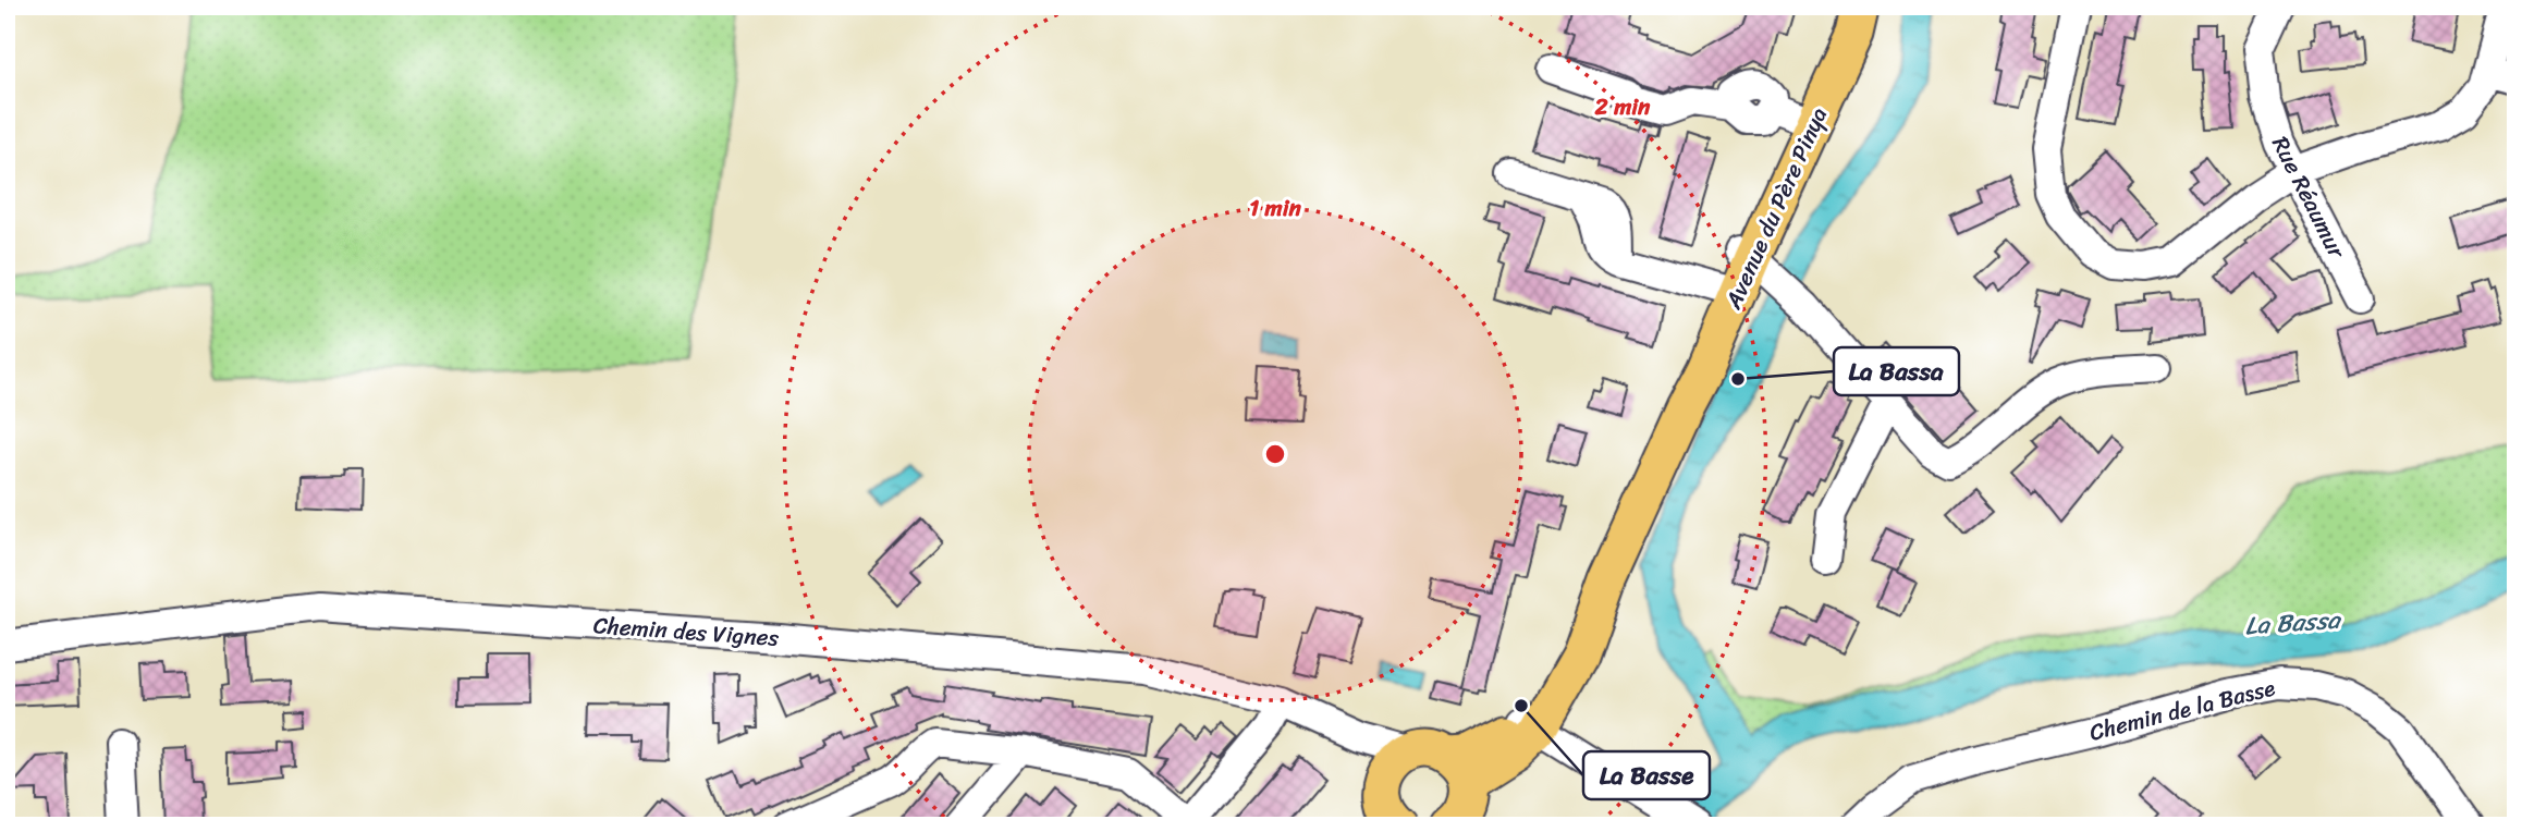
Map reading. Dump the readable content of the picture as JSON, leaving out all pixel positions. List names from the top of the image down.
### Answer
{
  "streets": {
    "main road": ["Avenue du Père Pinya"],
    "street": ["Rue Réaumur", "Chemin des Vignes", "Chemin de la Basse"]
  },
  "water": ["La Bassa"],
  "places": ["La Bassa", "La Basse"],
  "rings": ["2 min", "1 min"]
}
